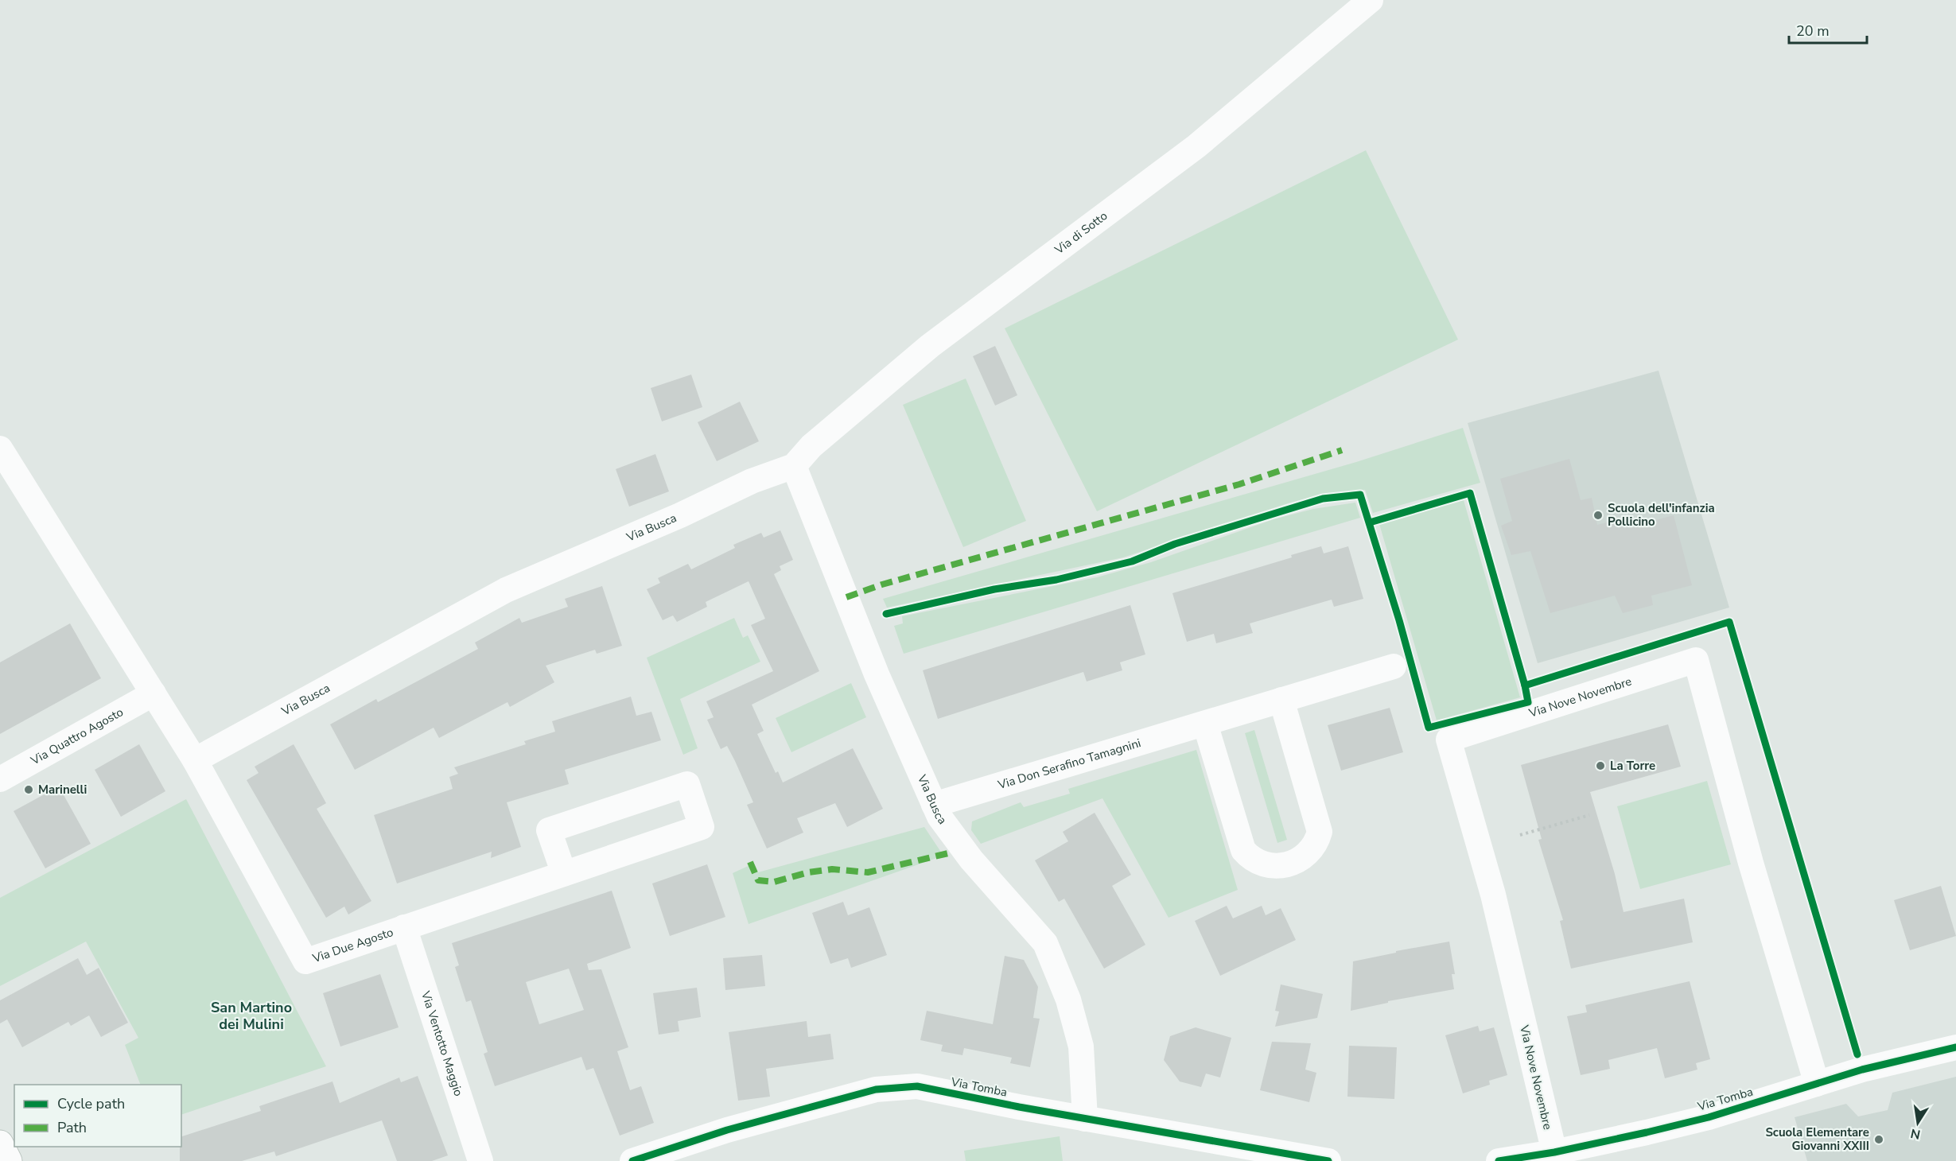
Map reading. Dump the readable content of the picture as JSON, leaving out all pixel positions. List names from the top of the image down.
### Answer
{
  "streets": {
    "street": [
      "Via di Sotto",
      "Via Busca",
      "Via Nove Novembre",
      "Via Quattro Agosto",
      "Via Don Serafino Tamagnini",
      "Via Due Agosto",
      "Via Ventotto Maggio",
      "Via Tomba"
    ]
  },
  "crossings": [
    ["Via di Sotto", "Via Busca"],
    ["Via Busca", "Via Don Serafino Tamagnini"],
    ["Via Busca", "Via Due Agosto"],
    ["Via Busca", "Via Tomba"],
    ["Via Nove Novembre", "Via Tomba"],
    ["Via Due Agosto", "Via Ventotto Maggio"]
  ],
  "districts": ["San Martino dei Mulini"],
  "places": [
    "Scuola dell'infanzia Pollicino",
    "La Torre",
    "Marinelli",
    "Scuola Elementare Giovanni XXIII"
  ],
  "legend": ["Cycle path", "Path"],
  "scale_bar": "20 m",
  "north": "bottom"
}
